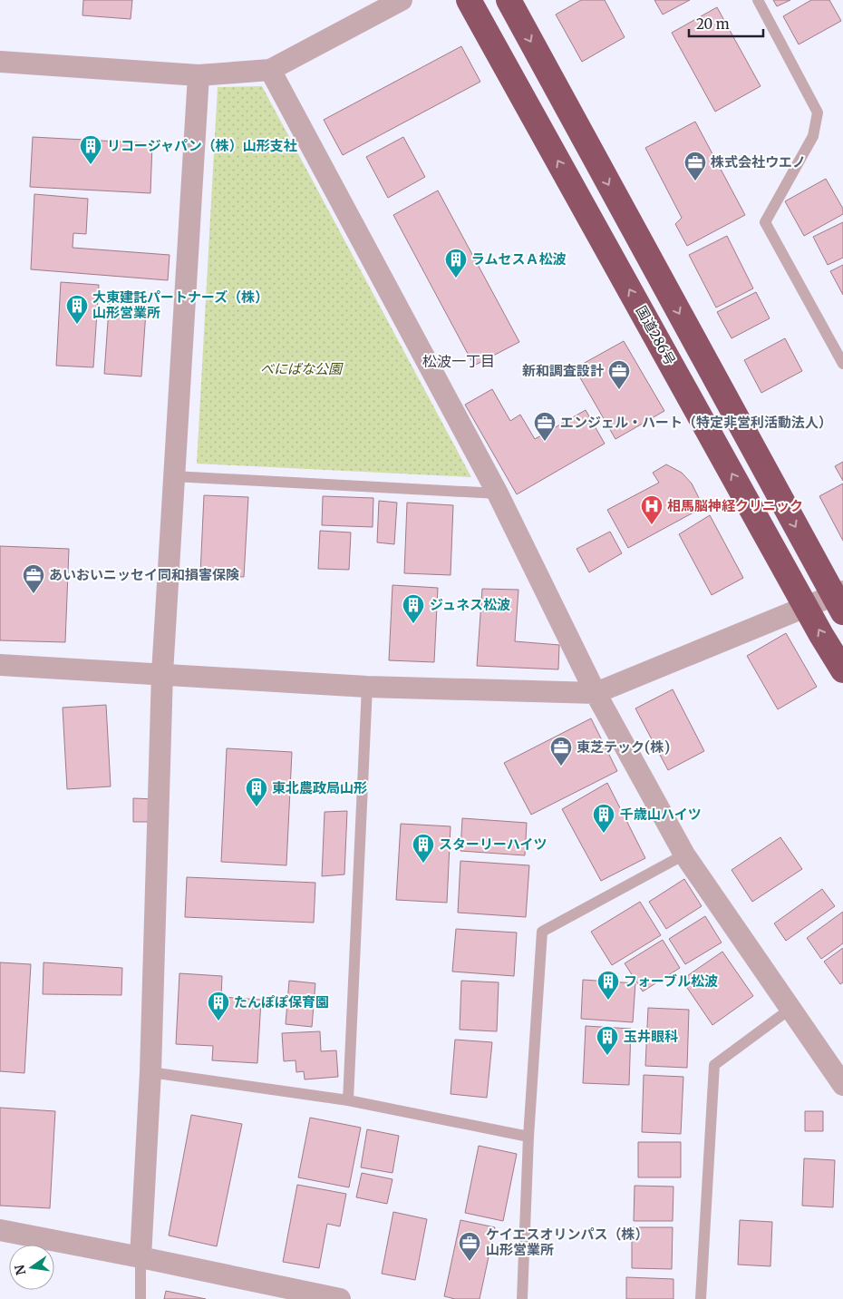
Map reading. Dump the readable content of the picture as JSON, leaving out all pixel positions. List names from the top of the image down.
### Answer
{
  "streets": {
    "highway": ["国道286号"]
  },
  "districts": ["松波一丁目"],
  "parks": ["べにばな公園"],
  "places": {
    "building": [
      "リコージャパン（株）山形支社",
      "ラムセスＡ松波",
      "大東建託パートナーズ（株） 山形営業所",
      "ジュネス松波",
      "東北農政局山形",
      "千歳山ハイツ",
      "スターリーハイツ",
      "フォーブル松波",
      "たんぽぽ保育園",
      "玉井眼科"
    ],
    "office": [
      "株式会社ウエノ",
      "新和調査設計",
      "エンジェル・ハート（特定非営利活動法人）",
      "あいおいニッセイ同和損害保険",
      "東芝テック(株)",
      "ケイエスオリンパス（株） 山形営業所"
    ],
    "hospital": ["相馬脳神経クリニック"]
  },
  "scale_bar": "20 m",
  "north": "left"
}
